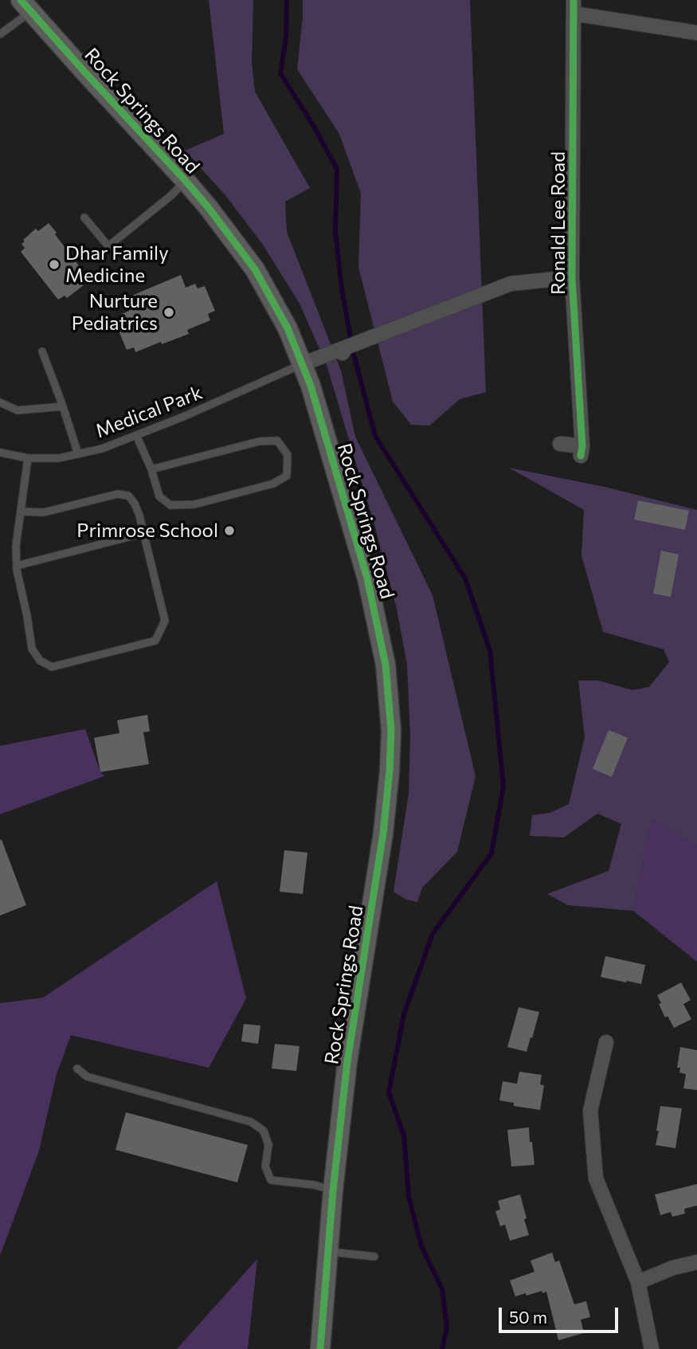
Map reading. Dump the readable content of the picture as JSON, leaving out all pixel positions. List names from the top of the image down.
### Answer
{
  "streets": {
    "street": ["Rock Springs Road", "Ronald Lee Road"],
    "lane": ["Medical Park"]
  },
  "crossings": [
    ["Rock Springs Road", "Medical Park"]
  ],
  "places": ["Dhar Family Medicine", "Nurture Pediatrics", "Primrose School"],
  "scale_bar": "50 m"
}
